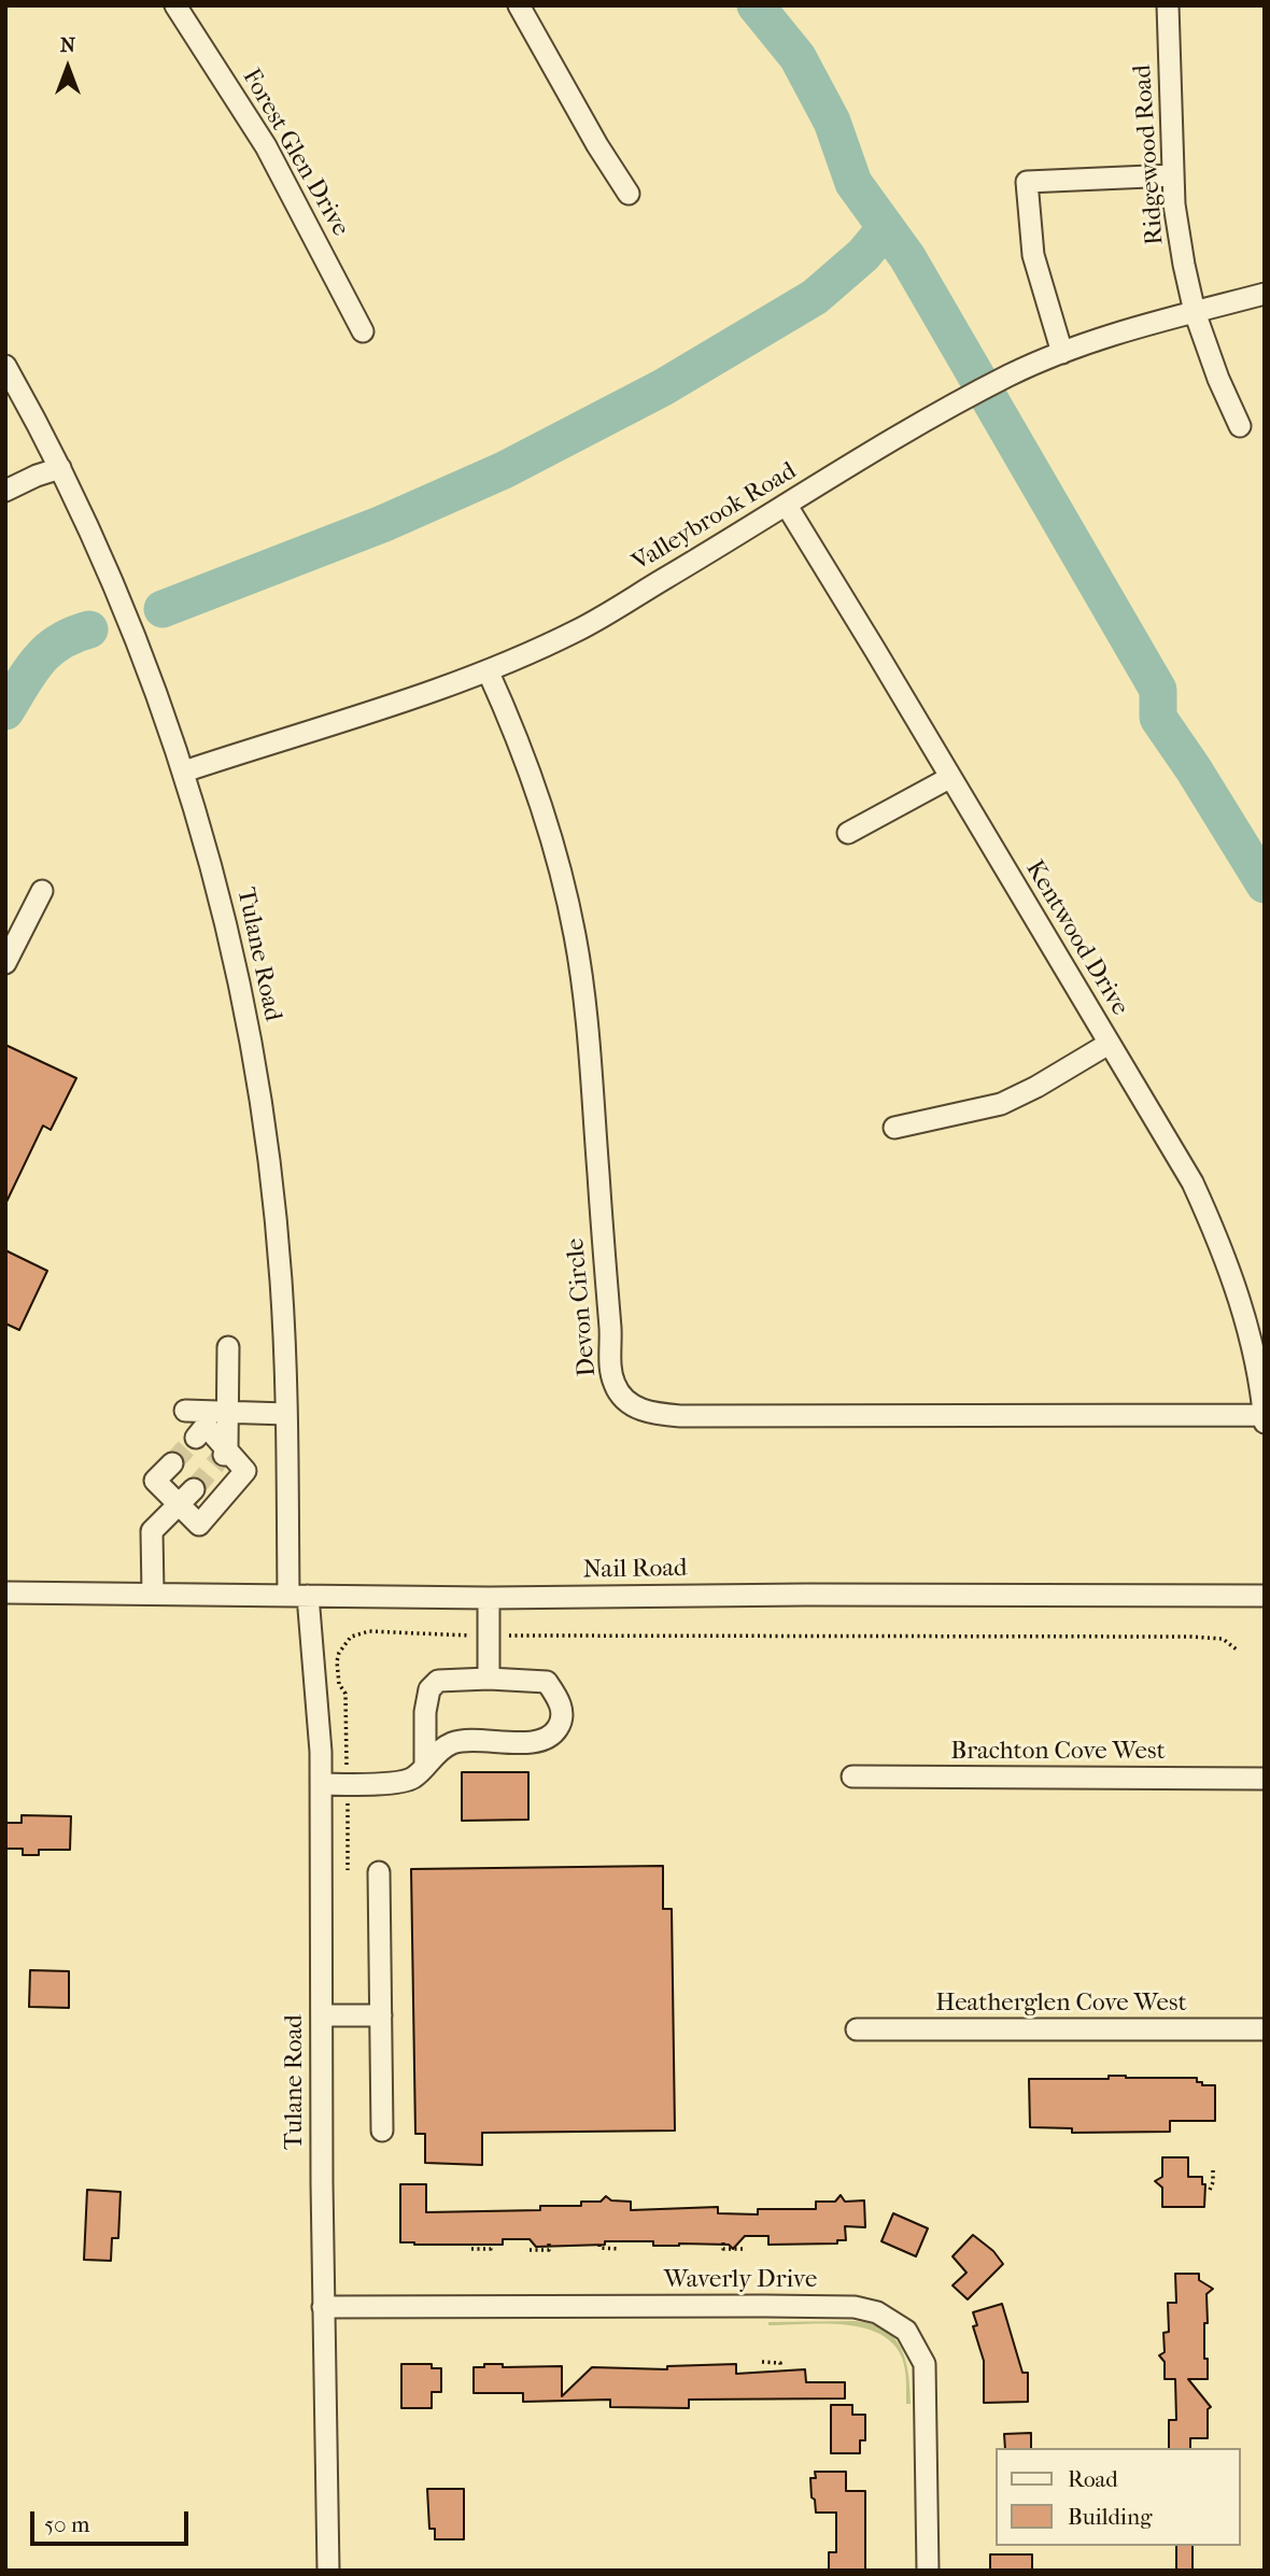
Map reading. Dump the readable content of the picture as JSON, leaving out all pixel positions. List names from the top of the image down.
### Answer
{
  "streets": {
    "street": [
      "Forest Glen Drive",
      "Ridgewood Road",
      "Valleybrook Road",
      "Kentwood Drive",
      "Tulane Road",
      "Devon Circle",
      "Nail Road",
      "Brachton Cove West",
      "Heatherglen Cove West",
      "Waverly Drive"
    ]
  },
  "crossings": [
    ["Ridgewood Road", "Valleybrook Road"],
    ["Valleybrook Road", "Kentwood Drive"],
    ["Valleybrook Road", "Tulane Road"],
    ["Valleybrook Road", "Devon Circle"],
    ["Kentwood Drive", "Devon Circle"],
    ["Tulane Road", "Nail Road"],
    ["Tulane Road", "Waverly Drive"]
  ],
  "legend": ["Road", "Building"],
  "scale_bar": "50 m",
  "north": "top"
}
